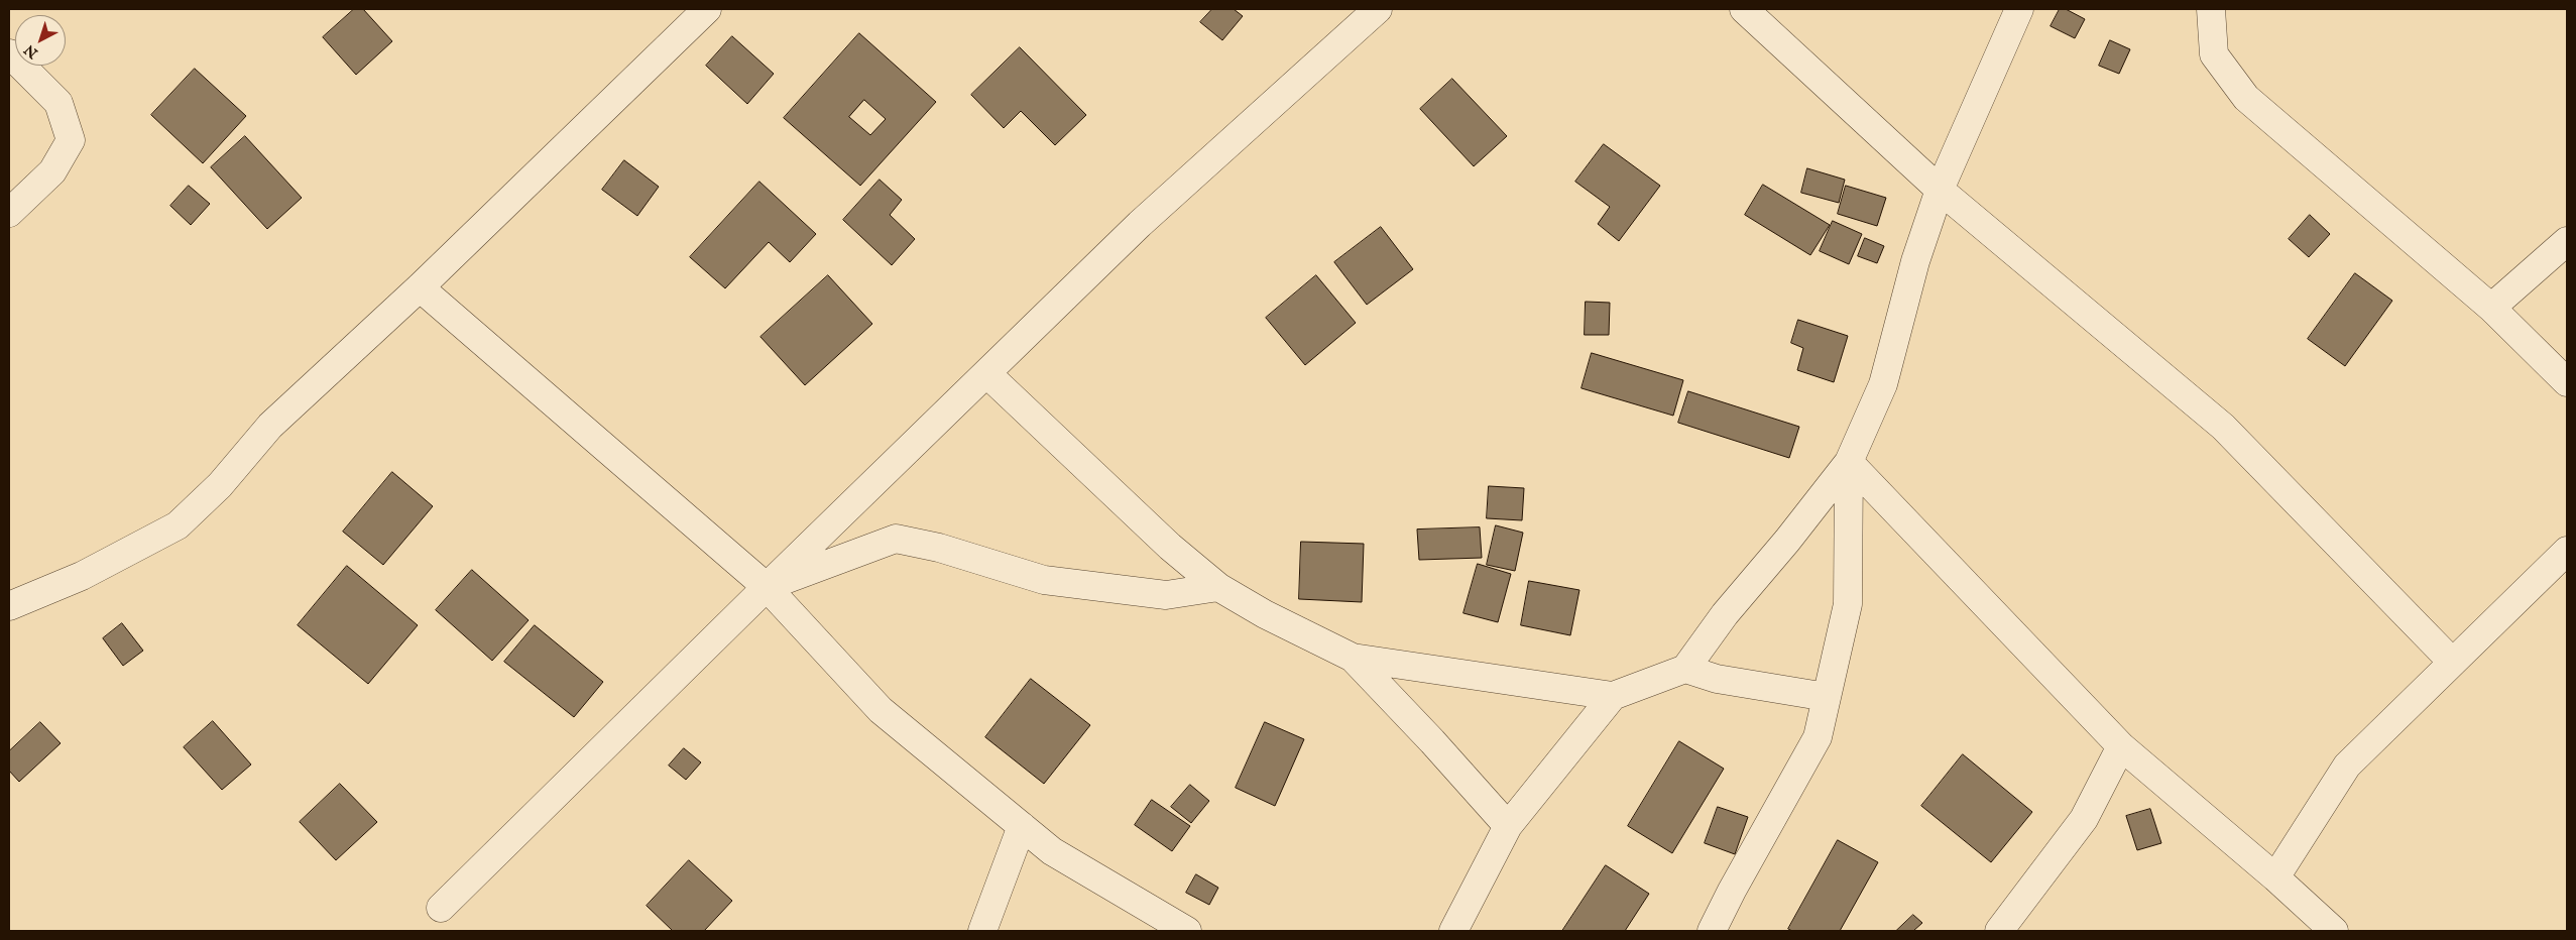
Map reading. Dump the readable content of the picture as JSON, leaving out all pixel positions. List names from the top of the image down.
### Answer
{
  "north": "bottom left"
}
